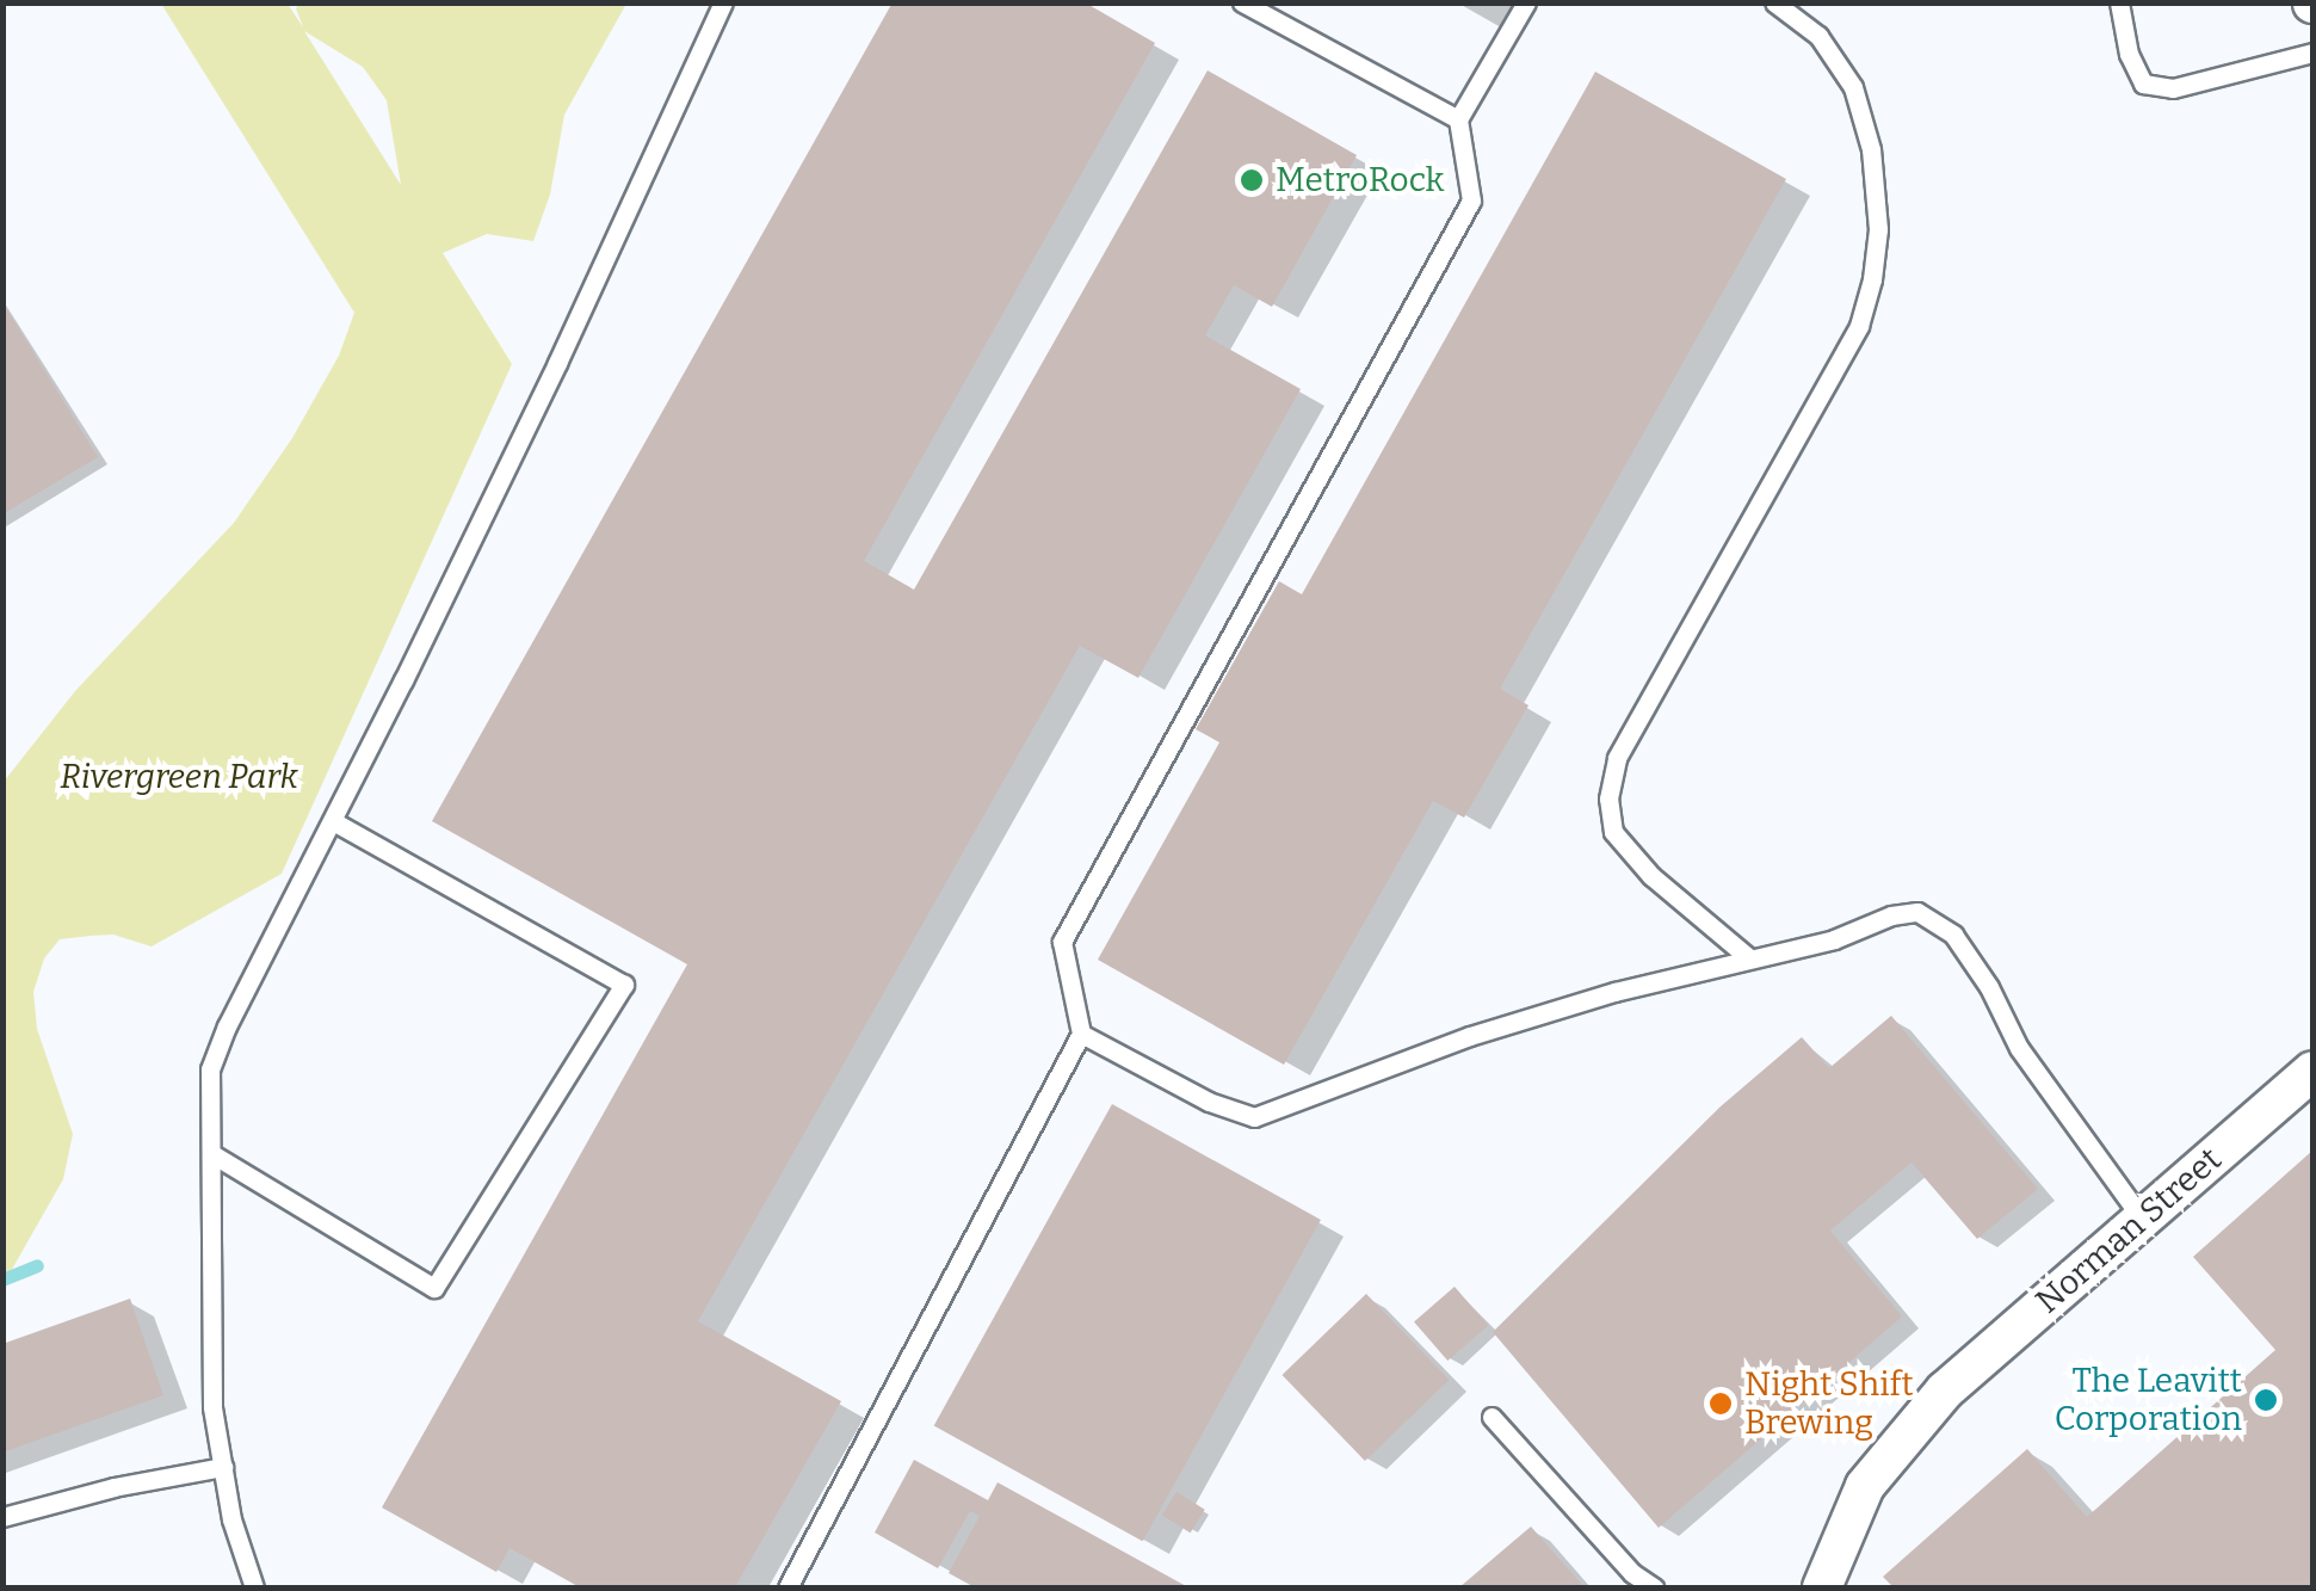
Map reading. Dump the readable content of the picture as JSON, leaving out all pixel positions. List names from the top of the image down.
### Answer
{
  "streets": {
    "street": ["Norman Street"]
  },
  "parks": ["Rivergreen Park"],
  "places": ["MetroRock", "The Leavitt Corporation", "Night Shift Brewing"]
}
